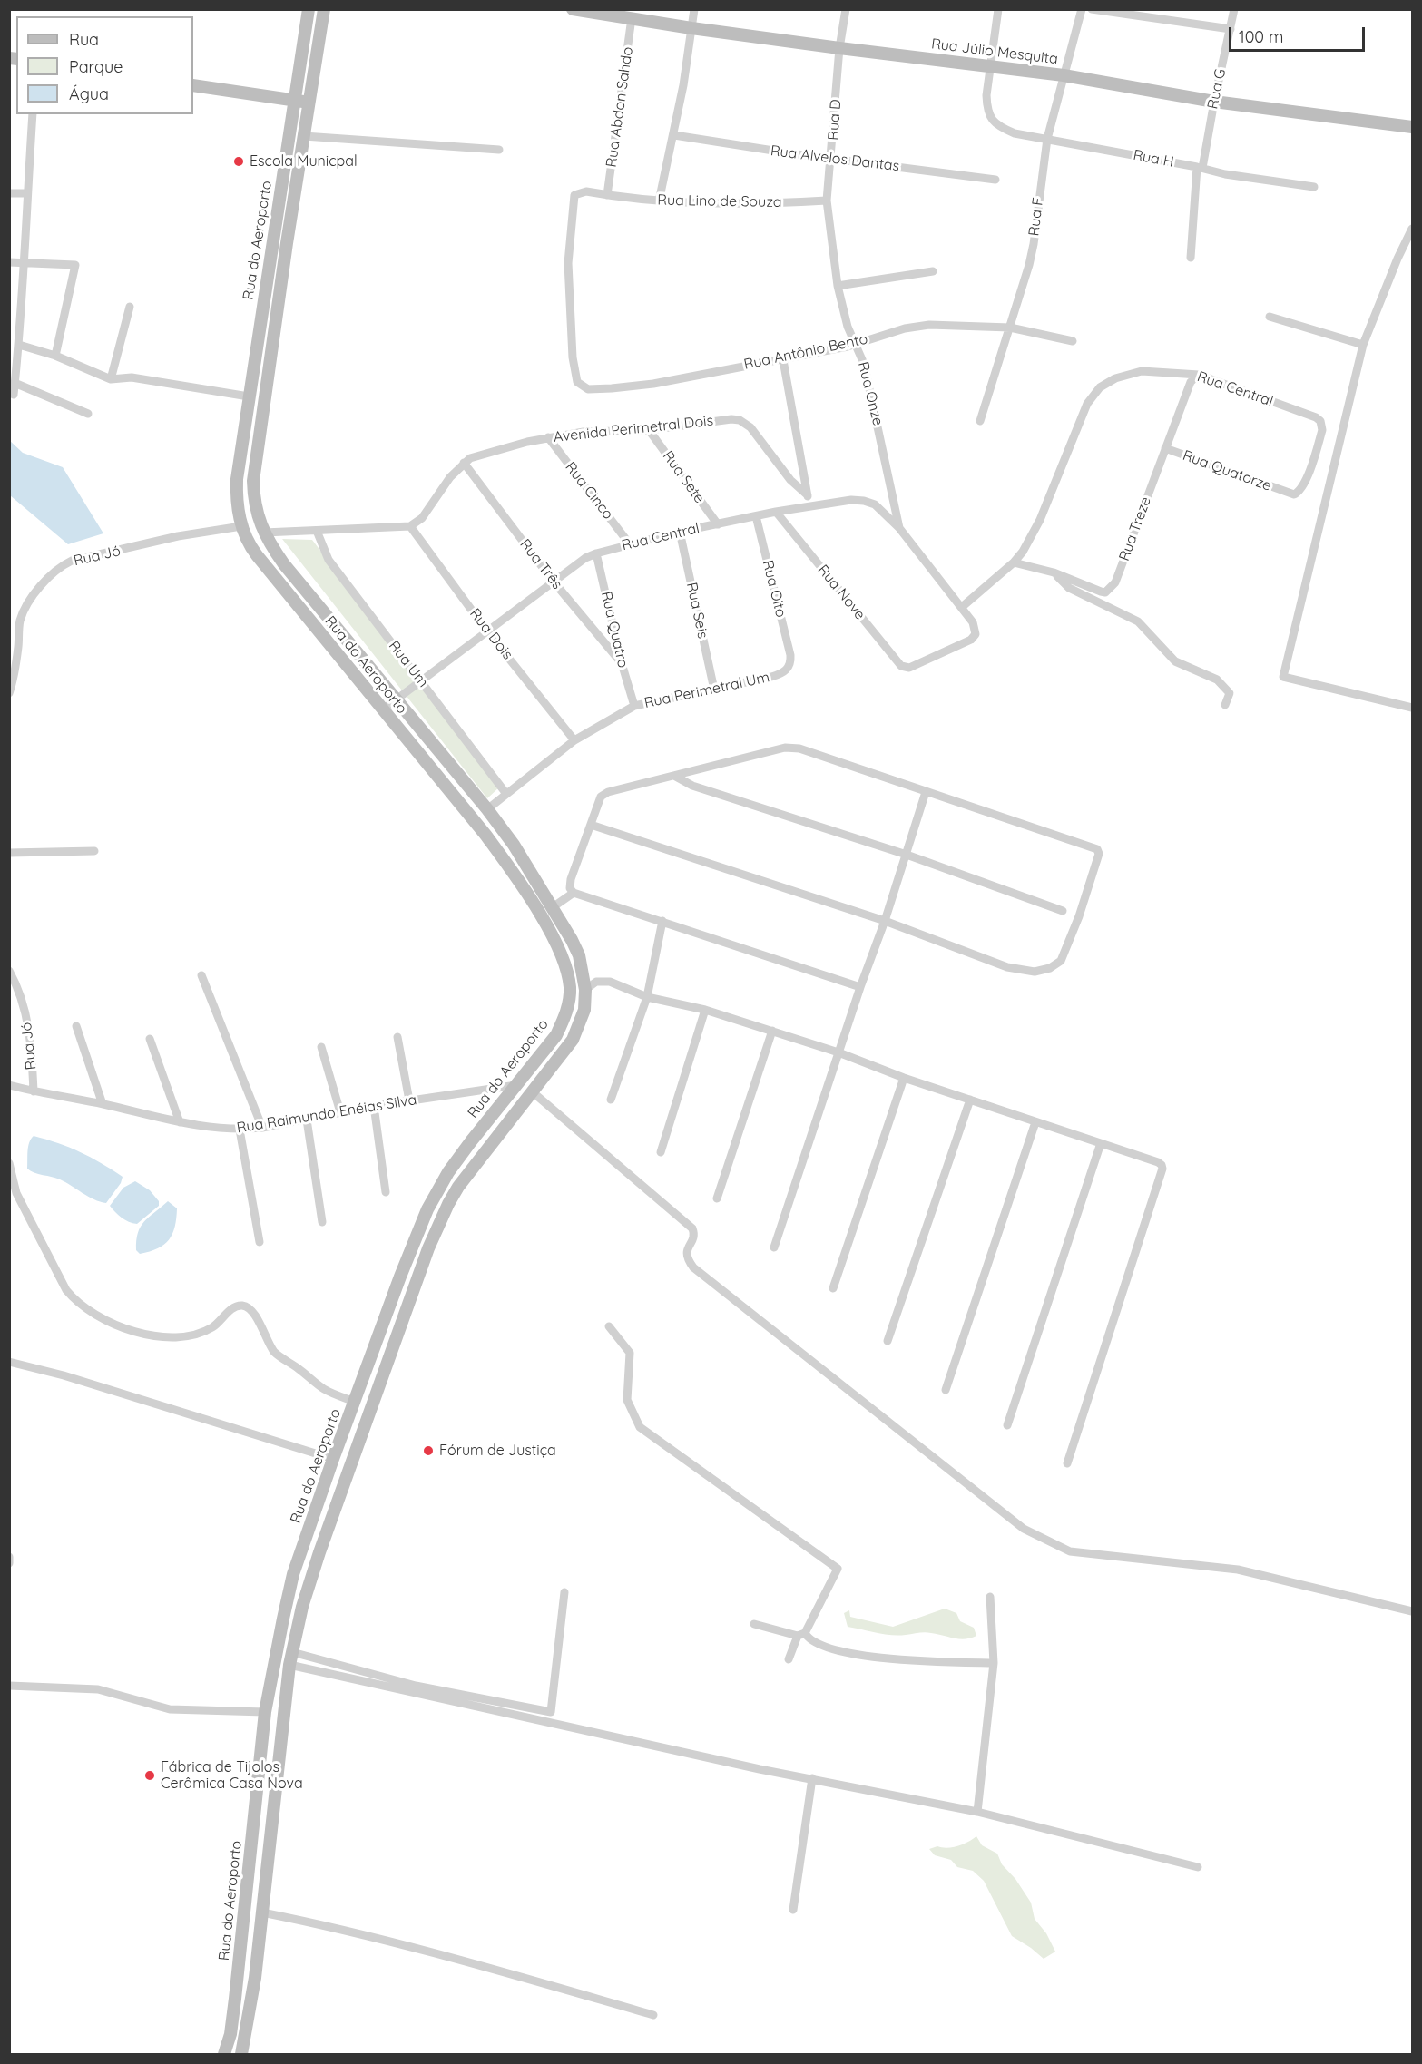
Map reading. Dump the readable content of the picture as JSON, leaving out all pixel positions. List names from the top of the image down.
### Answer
{
  "streets": {
    "main road": ["Rua Júlio Mesquita", "Rua do Aeroporto"],
    "street": [
      "Rua G",
      "Rua Abdon Sahdo",
      "Rua D",
      "Rua Alvelos Dantas",
      "Rua H",
      "Rua Lino de Souza",
      "Rua F",
      "Rua Antônio Bento",
      "Rua Central",
      "Rua Onze",
      "Avenida Perimetral Dois",
      "Rua Quatorze",
      "Rua Sete",
      "Rua Cinco",
      "Rua Treze",
      "Rua Jó",
      "Rua Três",
      "Rua Oito",
      "Rua Nove",
      "Rua Seis",
      "Rua Quatro",
      "Rua Dois",
      "Rua Um",
      "Rua Perimetral Um",
      "Rua Raimundo Enéias Silva"
    ]
  },
  "crossings": [
    ["Rua Júlio Mesquita", "Rua G"],
    ["Rua Júlio Mesquita", "Rua Abdon Sahdo"],
    ["Rua Júlio Mesquita", "Rua D"],
    ["Rua Júlio Mesquita", "Rua H"],
    ["Rua Júlio Mesquita", "Rua F"],
    ["Rua G", "Rua H"],
    ["Rua Abdon Sahdo", "Rua Lino de Souza"],
    ["Rua D", "Rua Alvelos Dantas"],
    ["Rua D", "Rua Lino de Souza"],
    ["Rua D", "Rua Onze"],
    ["Rua H", "Rua F"],
    ["Rua Lino de Souza", "Rua Antônio Bento"],
    ["Rua F", "Rua Antônio Bento"],
    ["Rua do Aeroporto", "Rua Central"],
    ["Rua do Aeroporto", "Rua Jó"],
    ["Rua do Aeroporto", "Rua Perimetral Um"],
    ["Rua do Aeroporto", "Rua Raimundo Enéias Silva"],
    ["Rua Antônio Bento", "Rua Onze"],
    ["Rua Central", "Rua Onze"],
    ["Rua Central", "Rua Quatorze"],
    ["Rua Central", "Rua Sete"],
    ["Rua Central", "Rua Cinco"],
    ["Rua Central", "Rua Treze"],
    ["Rua Central", "Rua Três"],
    ["Rua Central", "Rua Oito"],
    ["Rua Central", "Rua Nove"],
    ["Rua Central", "Rua Seis"],
    ["Rua Central", "Rua Quatro"],
    ["Rua Central", "Rua Dois"],
    ["Rua Central", "Rua Um"],
    ["Avenida Perimetral Dois", "Rua Sete"],
    ["Avenida Perimetral Dois", "Rua Cinco"],
    ["Avenida Perimetral Dois", "Rua Três"],
    ["Avenida Perimetral Dois", "Rua Dois"],
    ["Rua Quatorze", "Rua Treze"],
    ["Rua Jó", "Rua Raimundo Enéias Silva"],
    ["Rua Três", "Rua Quatro"],
    ["Rua Oito", "Rua Perimetral Um"],
    ["Rua Seis", "Rua Perimetral Um"],
    ["Rua Quatro", "Rua Perimetral Um"],
    ["Rua Dois", "Rua Perimetral Um"],
    ["Rua Um", "Rua Perimetral Um"]
  ],
  "places": ["Escola Municpal", "Fórum de Justiça", "Fábrica de Tijolos Cerâmica Casa Nova"],
  "legend": ["Rua", "Parque", "Água"],
  "scale_bar": "100 m"
}
